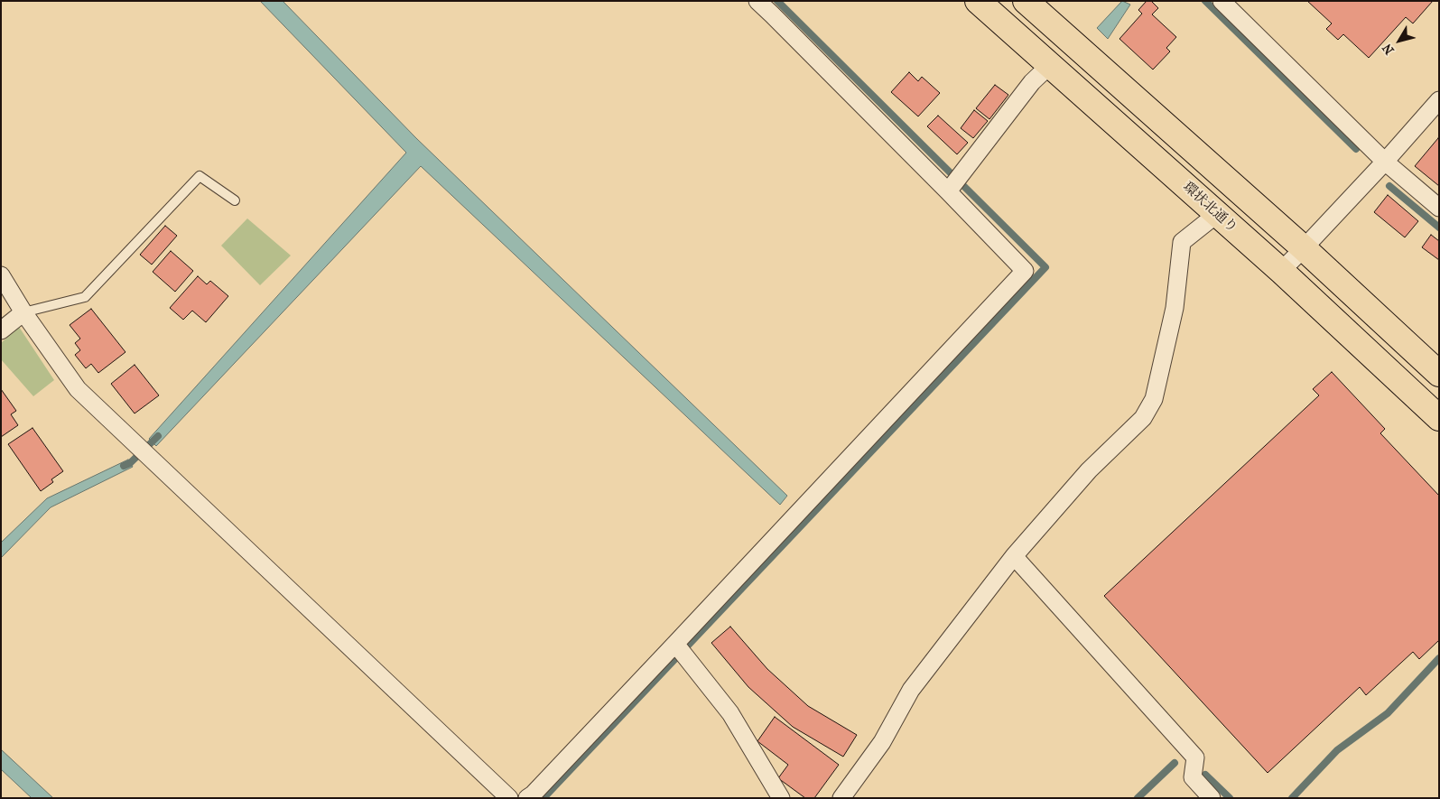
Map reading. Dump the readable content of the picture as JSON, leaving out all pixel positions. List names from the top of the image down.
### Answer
{
  "streets": {
    "highway": ["環状北通り"]
  },
  "north": "bottom left"
}
